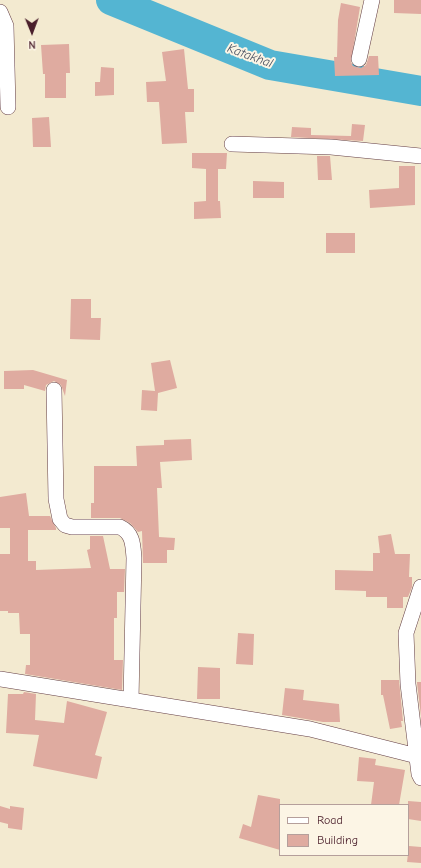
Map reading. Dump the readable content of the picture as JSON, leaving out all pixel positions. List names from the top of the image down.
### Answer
{
  "water": ["Katakhal"],
  "legend": ["Road", "Building"],
  "north": "bottom"
}
